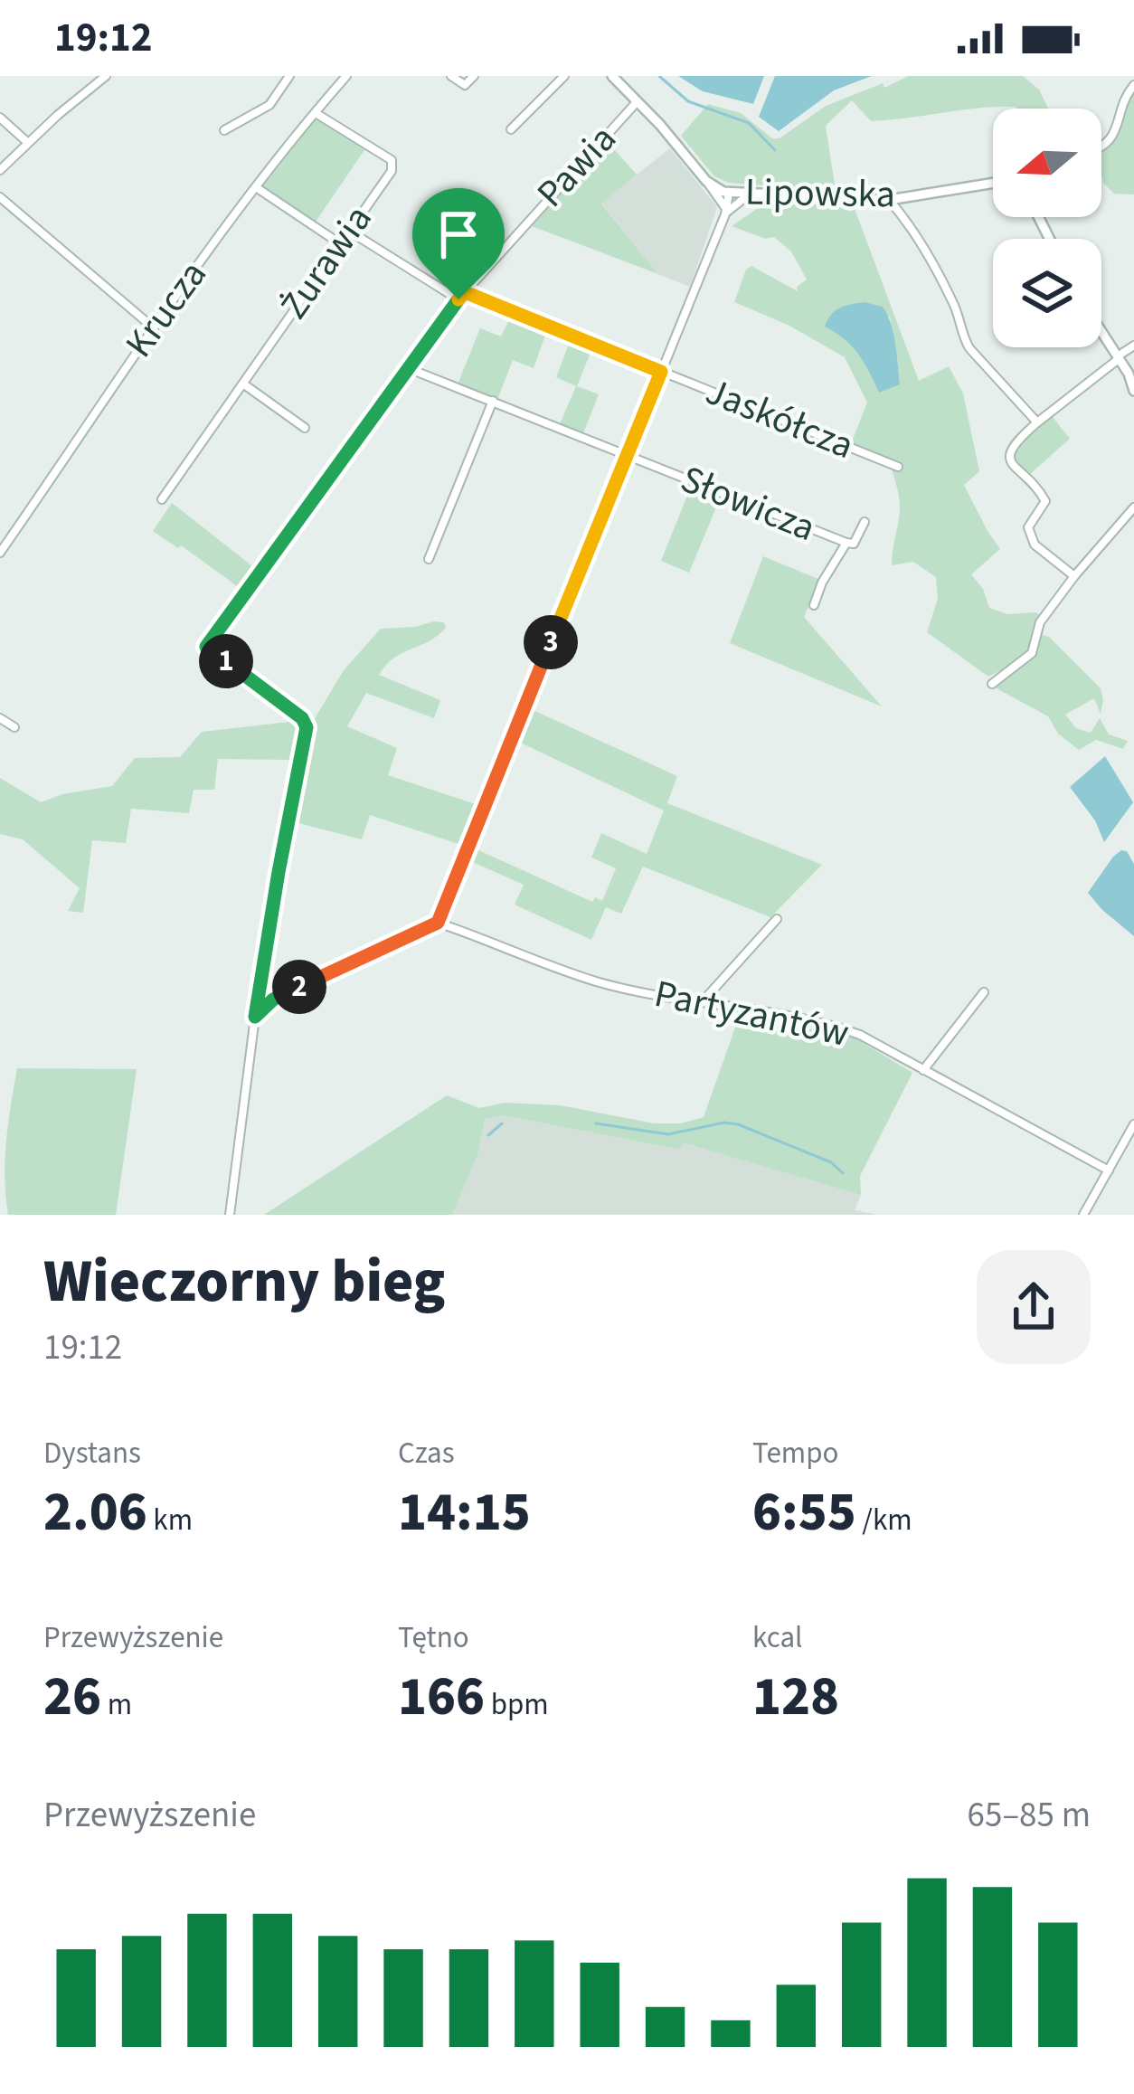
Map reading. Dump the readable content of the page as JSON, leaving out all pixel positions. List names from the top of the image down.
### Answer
{
  "streets": {
    "street": [
      "Pawia",
      "Lipowska",
      "Żurawia",
      "Krucza",
      "Jaskółcza",
      "Słowicza",
      "Partyzantów"
    ]
  },
  "crossings": [
    ["Pawia", "Lipowska"],
    ["Pawia", "Jaskółcza"],
    ["Pawia", "Słowicza"],
    ["Żurawia", "Krucza"],
    ["Żurawia", "Jaskółcza"]
  ],
  "north": "left",
  "page": {
    "status": "19:12",
    "pins": ["3", "1", "2"],
    "heading": ["Wieczorny bieg", "19:12"],
    "stats": [
      ["Dystans", "2.06 km"],
      ["Czas", "14:15"],
      ["Tempo", "6:55 /km"],
      ["Przewyższenie", "26 m"],
      ["Tętno", "166 bpm"],
      ["kcal", "128"]
    ],
    "chart": ["Przewyższenie", "65–85 m"]
  }
}
